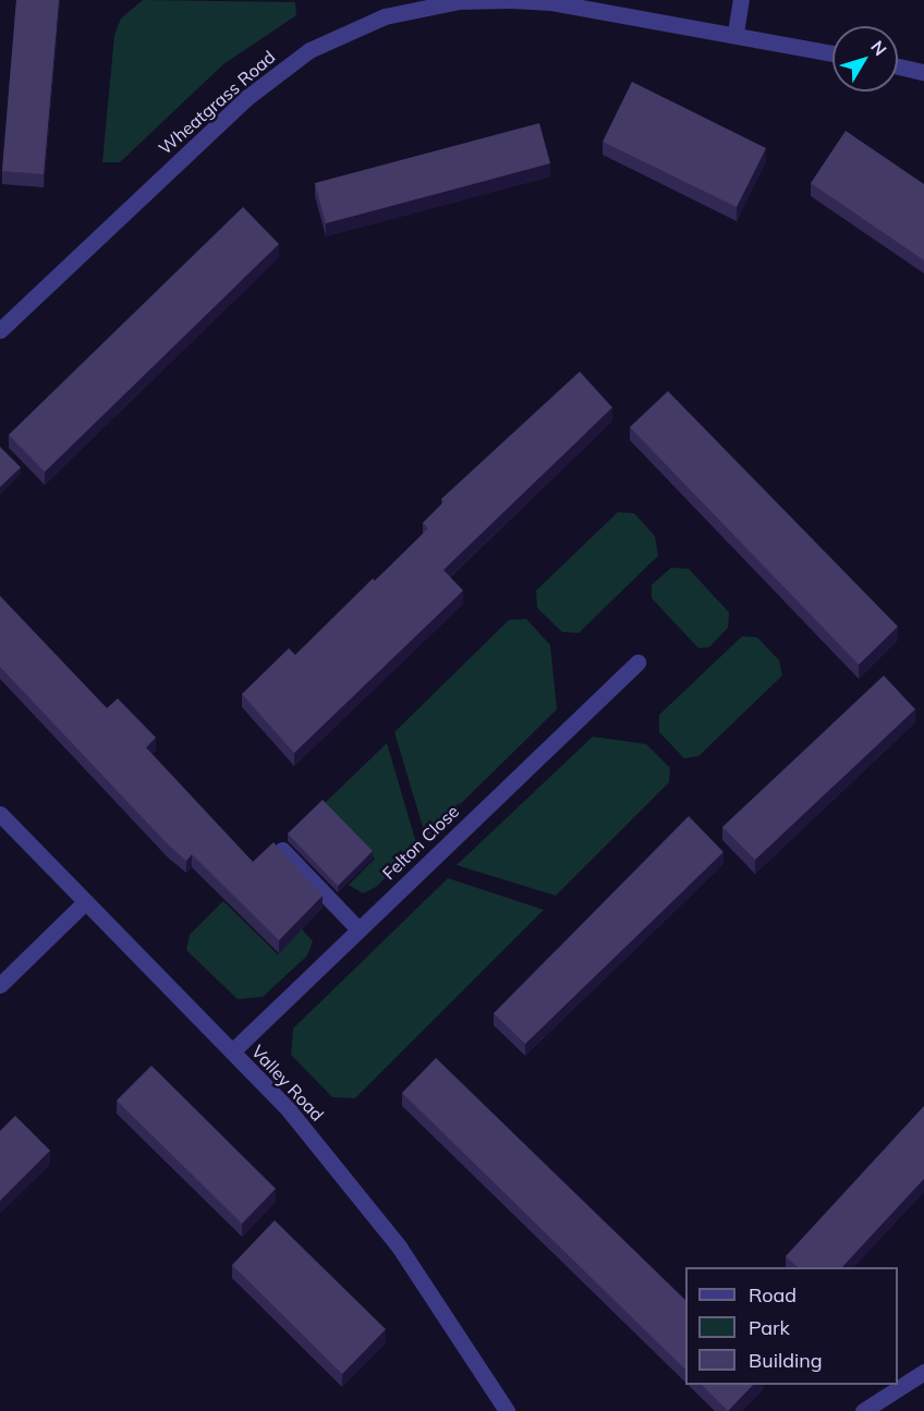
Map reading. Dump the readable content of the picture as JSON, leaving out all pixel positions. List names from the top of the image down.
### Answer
{
  "streets": {
    "street": ["Wheatgrass Road", "Felton Close", "Valley Road"]
  },
  "crossings": [
    ["Felton Close", "Valley Road"]
  ],
  "legend": ["Road", "Park", "Building"],
  "north": "top right"
}
